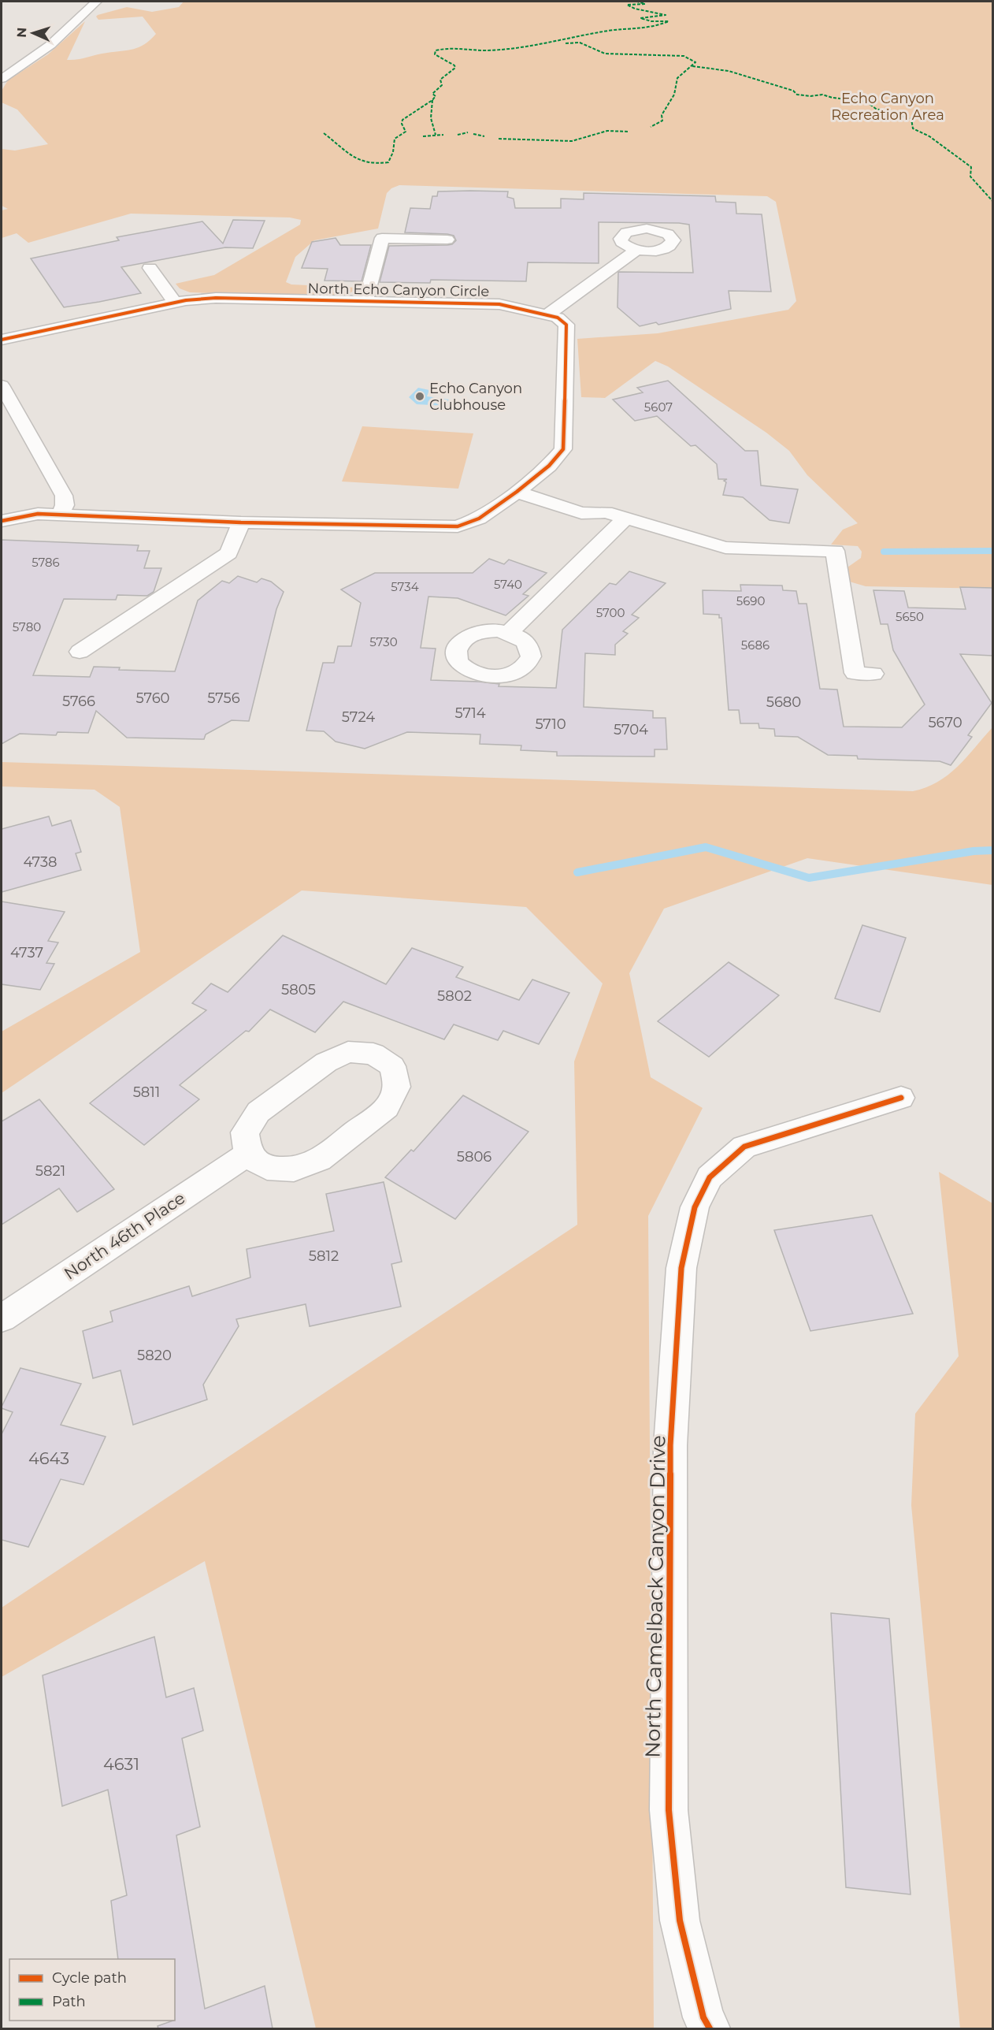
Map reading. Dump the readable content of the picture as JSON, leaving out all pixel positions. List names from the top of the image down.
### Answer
{
  "streets": {
    "street": ["North Echo Canyon Circle", "North 46th Place", "North Camelback Canyon Drive"]
  },
  "parks": ["Echo Canyon Recreation Area"],
  "places": ["Echo Canyon Clubhouse"],
  "house_numbers": [
    "5607",
    "5786",
    "5740",
    "5734",
    "5690",
    "5700",
    "5650",
    "5780",
    "5730",
    "5686",
    "5760",
    "5756",
    "5766",
    "5680",
    "5714",
    "5724",
    "5670",
    "5710",
    "5704",
    "4738",
    "4737",
    "5805",
    "5802",
    "5811",
    "5806",
    "5821",
    "5812",
    "5820",
    "4643",
    "4631"
  ],
  "legend": ["Cycle path", "Path"],
  "north": "left"
}
